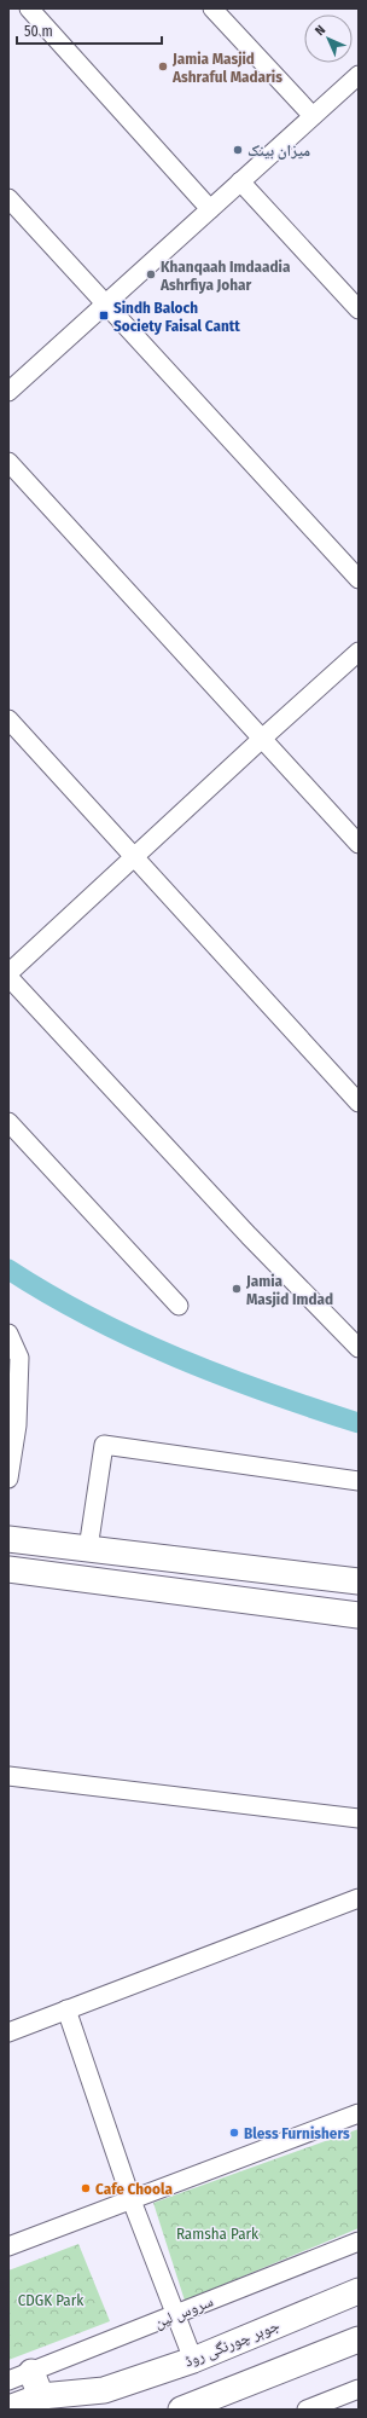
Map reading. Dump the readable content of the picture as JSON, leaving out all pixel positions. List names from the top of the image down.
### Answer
{
  "streets": {
    "street": ["سروس لین", "جوہر چورنگی روڈ"]
  },
  "parks": ["Ramsha Park", "CDGK Park"],
  "places": {
    "other": [
      "Jamia Masjid Ashraful Madaris",
      "میزان بینک",
      "Khanqaah Imdaadia Ashrfiya Johar",
      "Jamia Masjid Imdad",
      "Bless Furnishers",
      "Cafe Choola"
    ],
    "transit": ["Sindh Baloch Society Faisal Cantt"]
  },
  "scale_bar": "50 m",
  "north": "top left"
}
